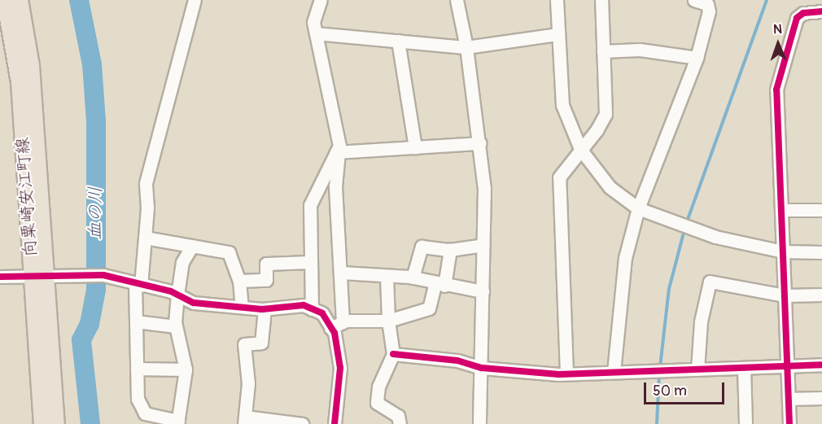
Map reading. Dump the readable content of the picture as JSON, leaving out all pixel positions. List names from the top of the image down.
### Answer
{
  "streets": {
    "main road": ["向粟崎安江町線"]
  },
  "water": ["血の川"],
  "scale_bar": "50 m",
  "north": "top"
}
